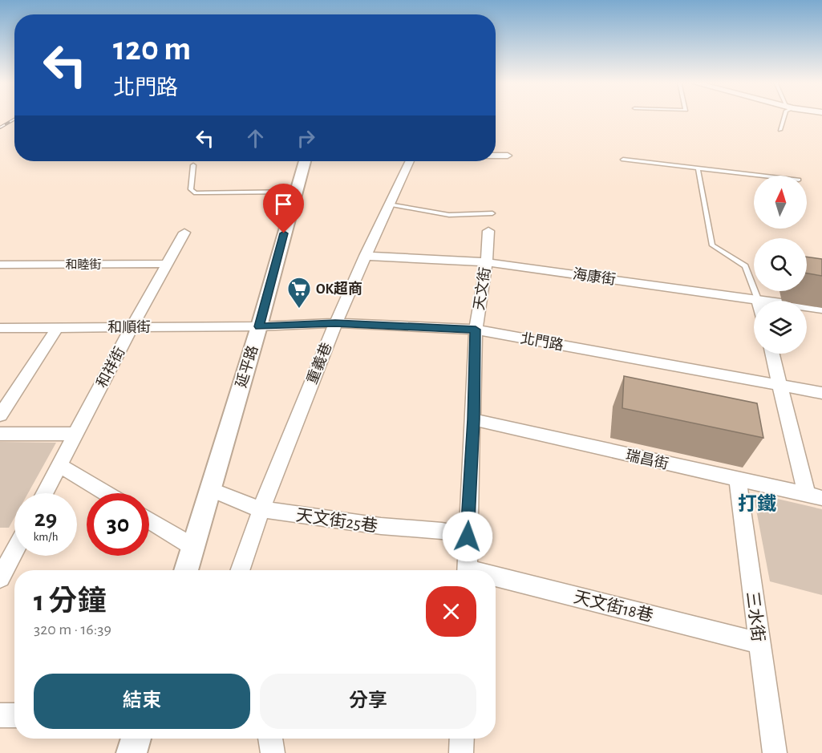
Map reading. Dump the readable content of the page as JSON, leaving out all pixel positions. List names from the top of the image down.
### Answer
{
  "streets": {
    "street": [
      "和睦街",
      "海康街",
      "天文街",
      "和順街",
      "北門路",
      "重義巷",
      "延平路",
      "和祥街",
      "瑞昌街",
      "天文街25巷",
      "天文街18巷",
      "三水街"
    ]
  },
  "crossings": [
    ["和睦街", "和祥街"],
    ["海康街", "天文街"],
    ["海康街", "重義巷"],
    ["天文街", "北門路"],
    ["天文街", "瑞昌街"],
    ["天文街", "天文街25巷"],
    ["和順街", "北門路"],
    ["和順街", "延平路"],
    ["和順街", "和祥街"],
    ["北門路", "重義巷"],
    ["北門路", "延平路"],
    ["重義巷", "天文街25巷"],
    ["延平路", "天文街25巷"],
    ["瑞昌街", "三水街"],
    ["天文街18巷", "三水街"]
  ],
  "districts": ["打鐵"],
  "places": {
    "supermarket": ["OK超商"]
  },
  "north": "top",
  "page": {
    "turn": ["120 m", "北門路"],
    "speed": "29 km/h",
    "limit": "30",
    "heading": ["1 分鐘", "320 m · 16:39"],
    "buttons": ["結束", "分享"]
  }
}
